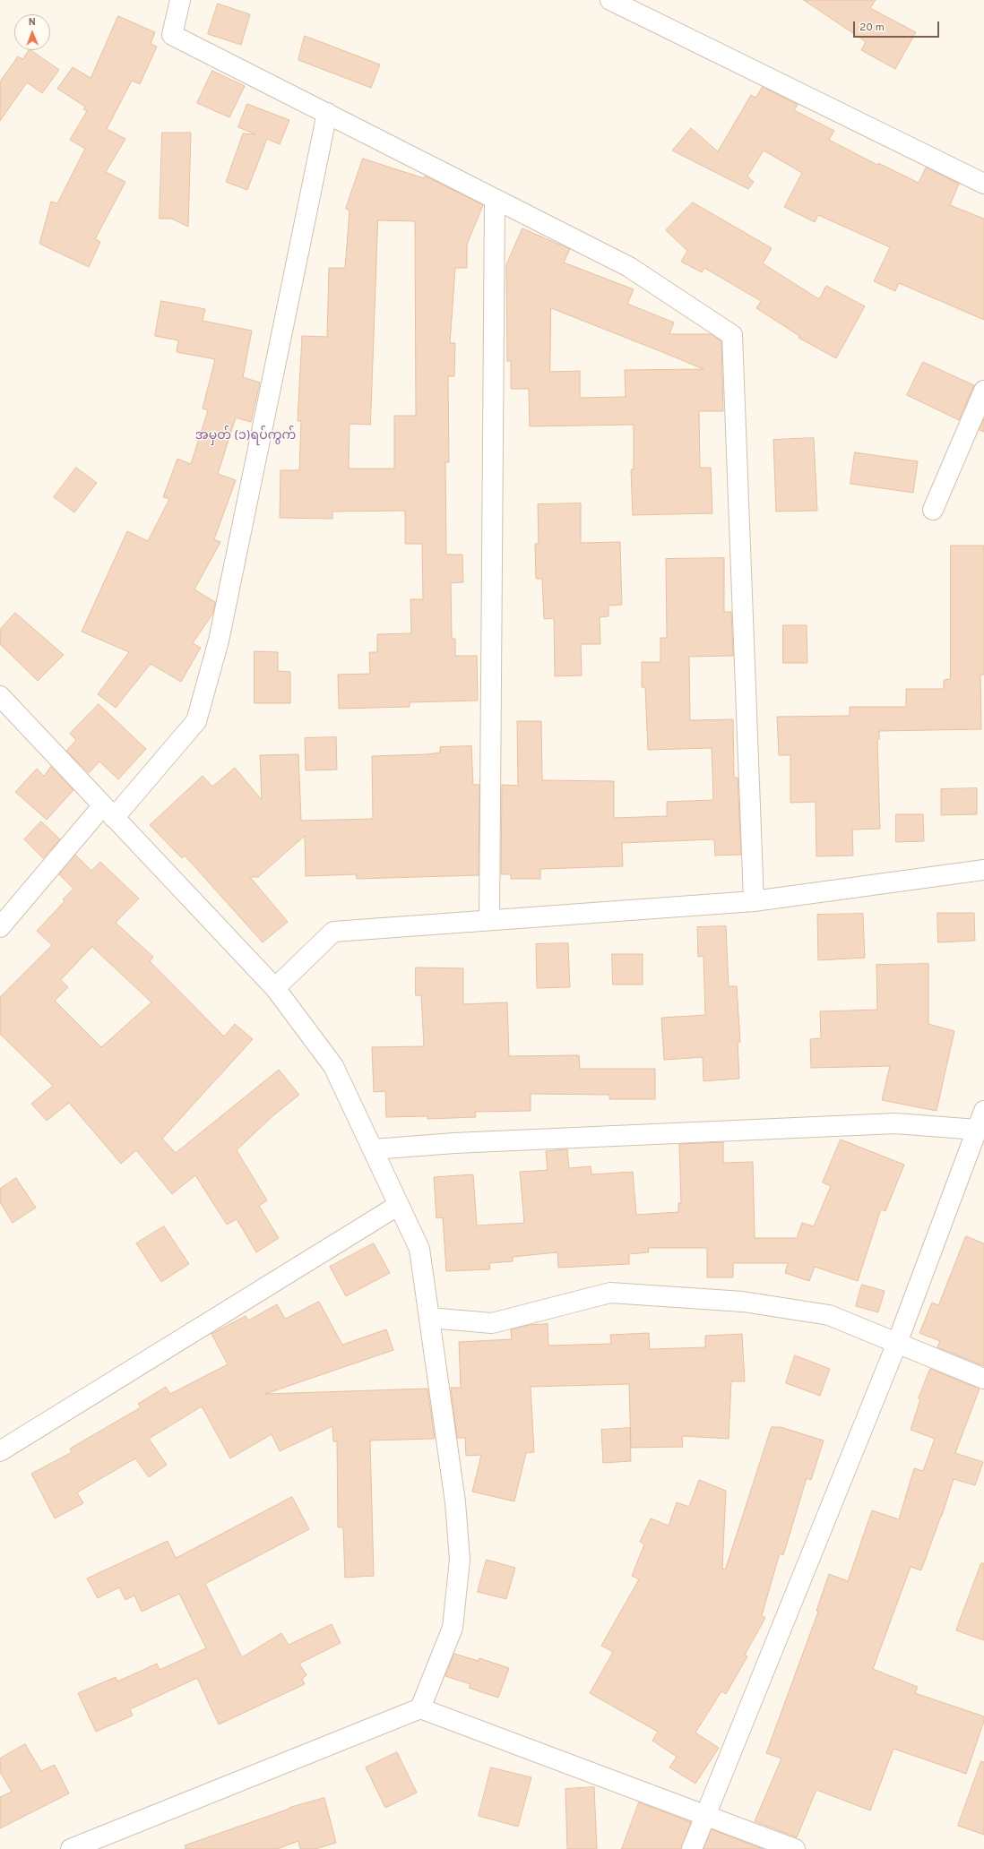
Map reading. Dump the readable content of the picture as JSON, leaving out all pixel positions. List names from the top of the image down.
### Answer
{
  "districts": ["အမှတ် (၁)ရပ်ကွက်"],
  "scale_bar": "20 m",
  "north": "top"
}
